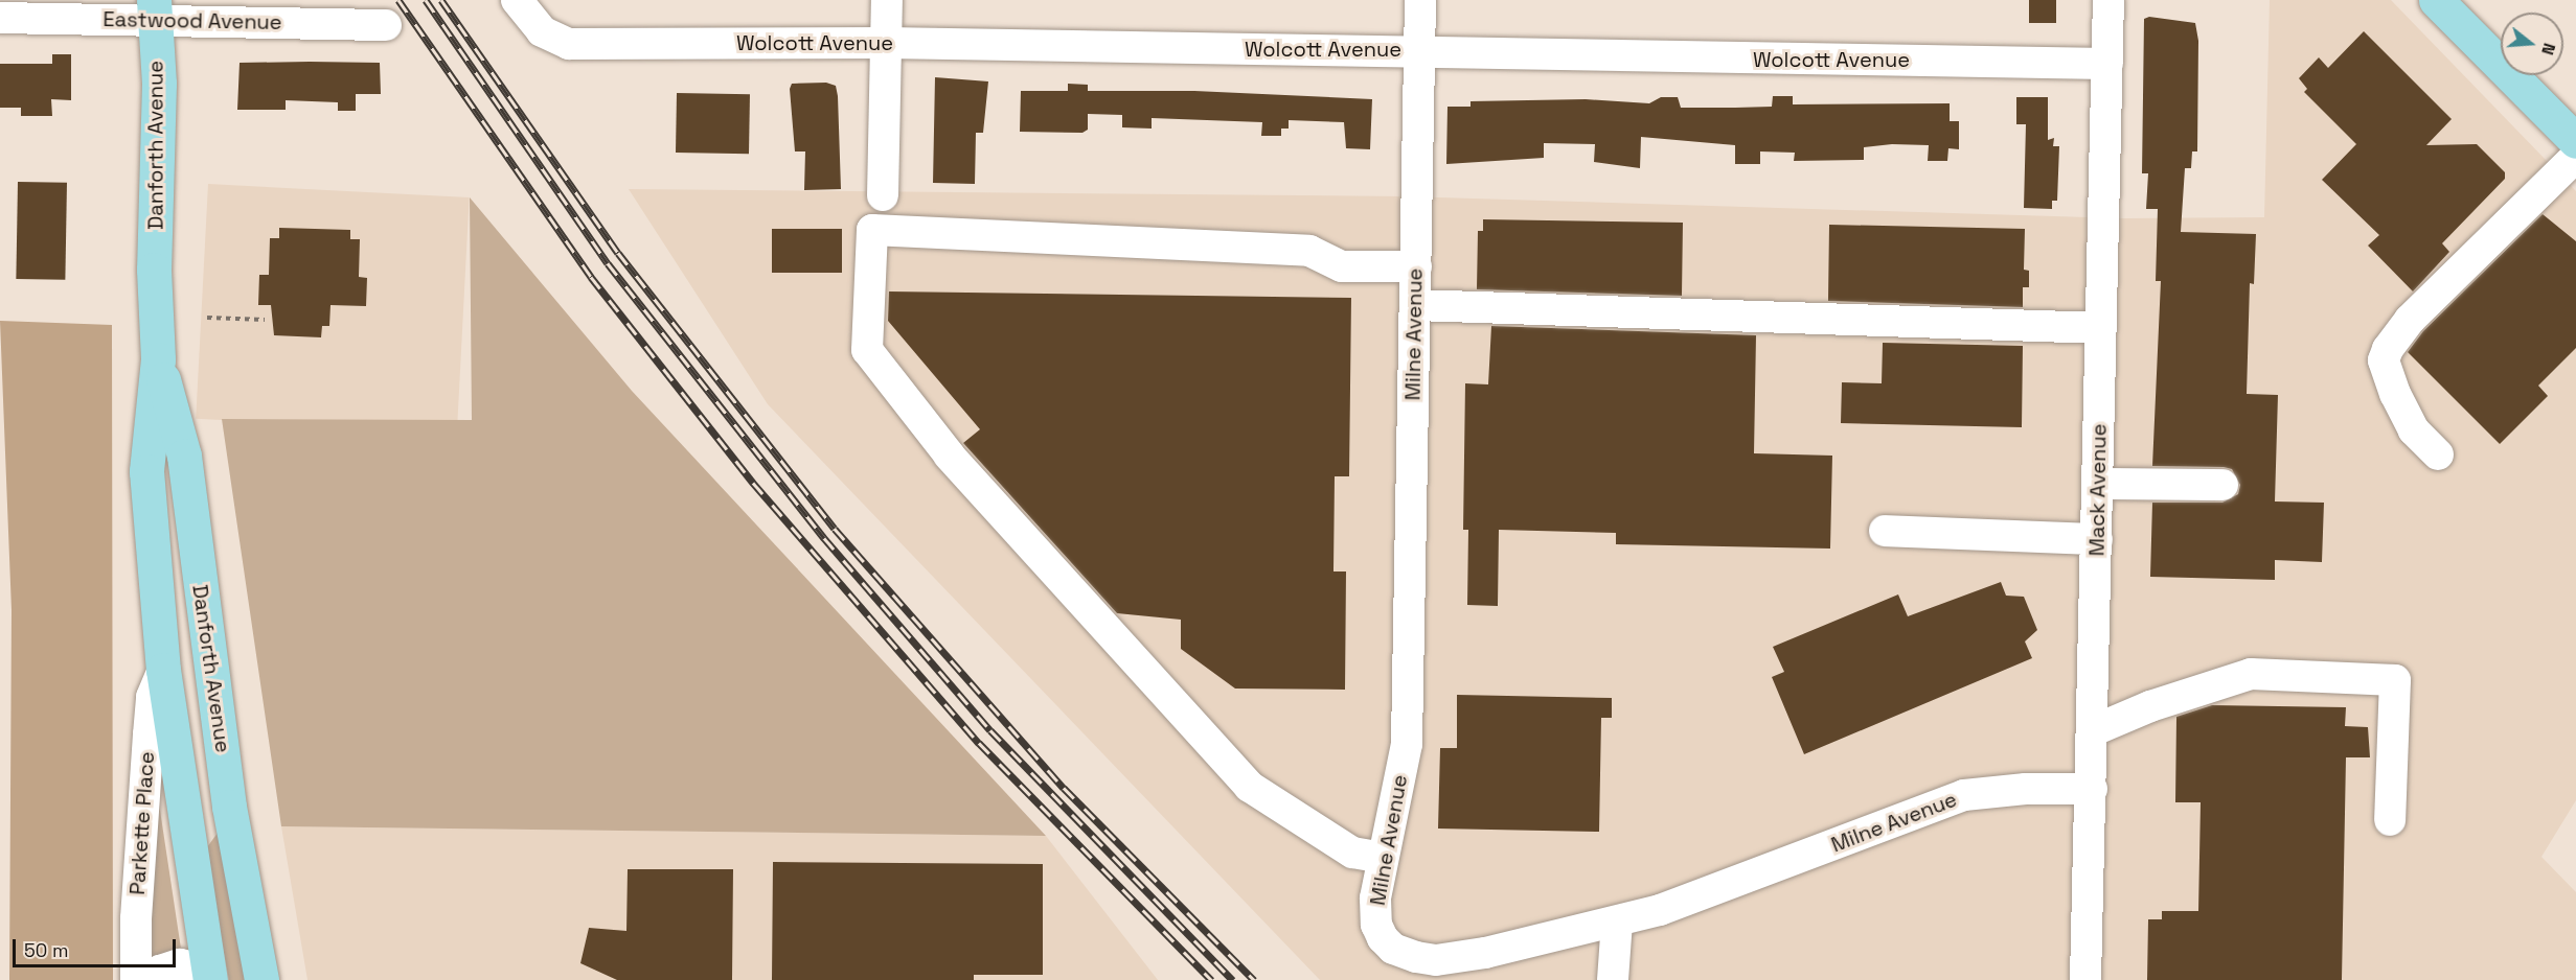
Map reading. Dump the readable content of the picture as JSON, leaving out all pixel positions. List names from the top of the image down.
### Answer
{
  "streets": {
    "main road": ["Danforth Avenue"],
    "street": [
      "Eastwood Avenue",
      "Wolcott Avenue",
      "Milne Avenue",
      "Mack Avenue",
      "Parkette Place"
    ]
  },
  "crossings": [
    ["Eastwood Avenue", "Danforth Avenue"],
    ["Wolcott Avenue", "Milne Avenue"],
    ["Wolcott Avenue", "Mack Avenue"],
    ["Danforth Avenue", "Parkette Place"],
    ["Milne Avenue", "Mack Avenue"]
  ],
  "scale_bar": "50 m",
  "north": "right"
}
